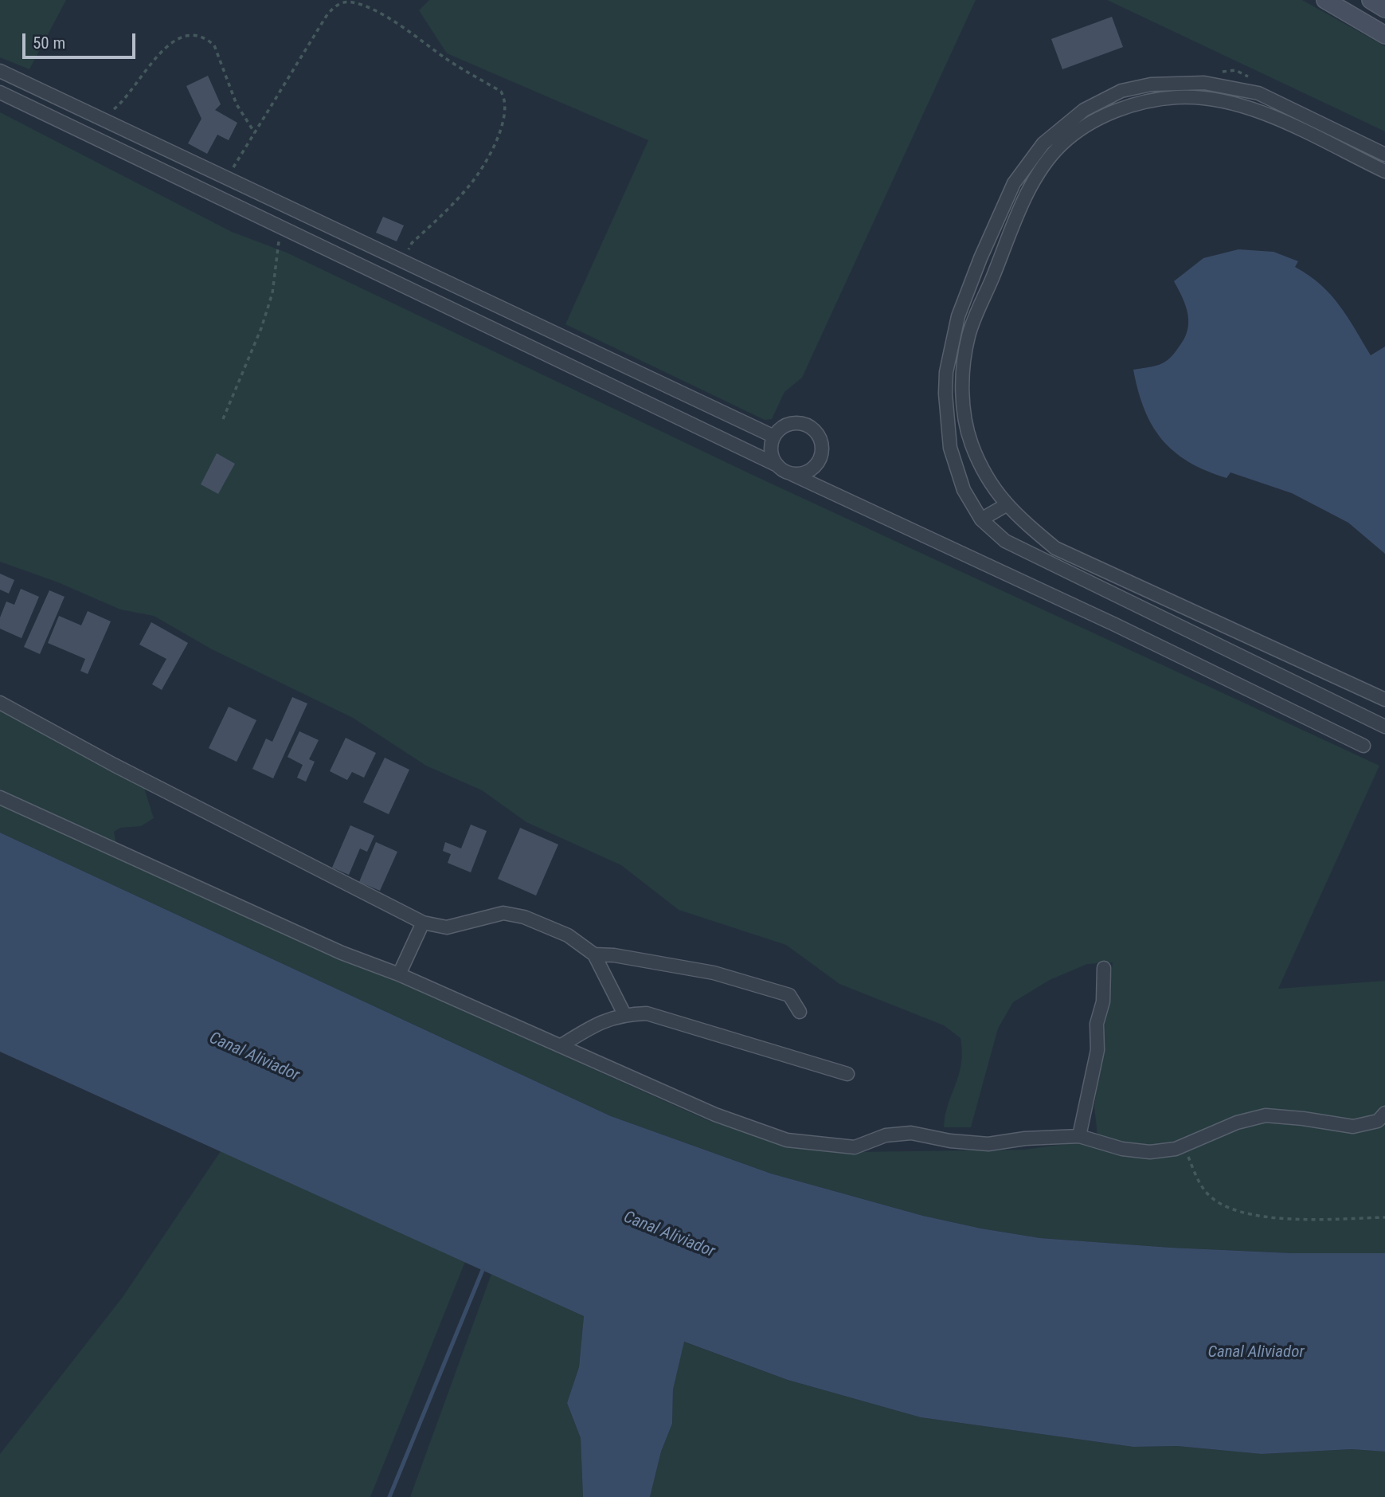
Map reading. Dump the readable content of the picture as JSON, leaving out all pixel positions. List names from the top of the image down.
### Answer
{
  "water": ["Canal Aliviador"],
  "scale_bar": "50 m"
}
